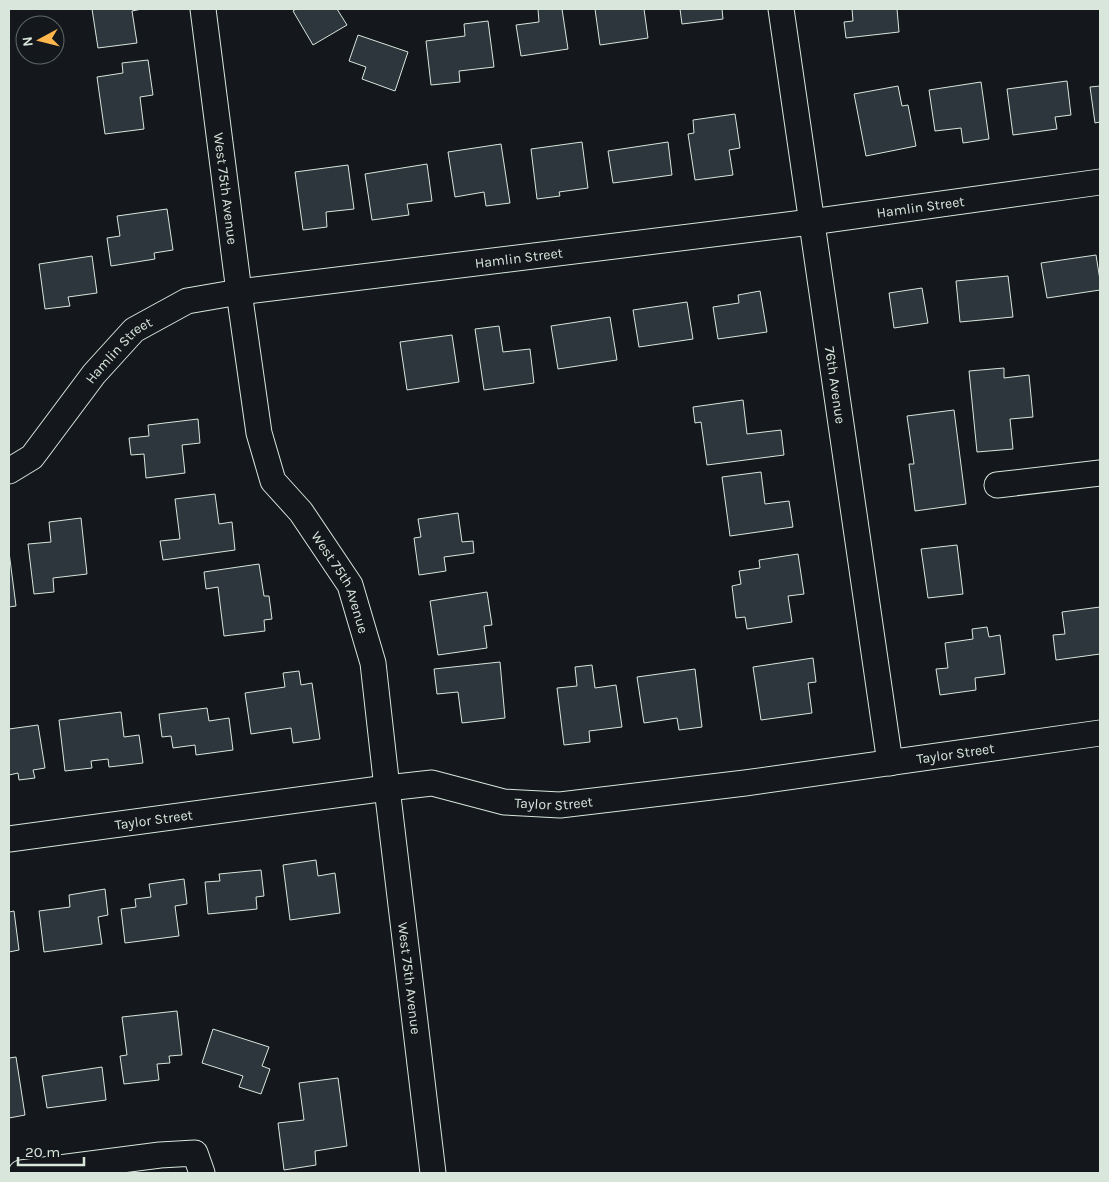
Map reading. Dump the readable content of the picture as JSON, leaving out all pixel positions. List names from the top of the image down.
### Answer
{
  "streets": {
    "street": [
      "West 75th Avenue",
      "Hamlin Street",
      "76th Avenue",
      "Taylor Street"
    ]
  },
  "crossings": [
    ["West 75th Avenue", "Hamlin Street"],
    ["West 75th Avenue", "Taylor Street"],
    ["Hamlin Street", "76th Avenue"],
    ["76th Avenue", "Taylor Street"]
  ],
  "scale_bar": "20 m",
  "north": "left"
}
